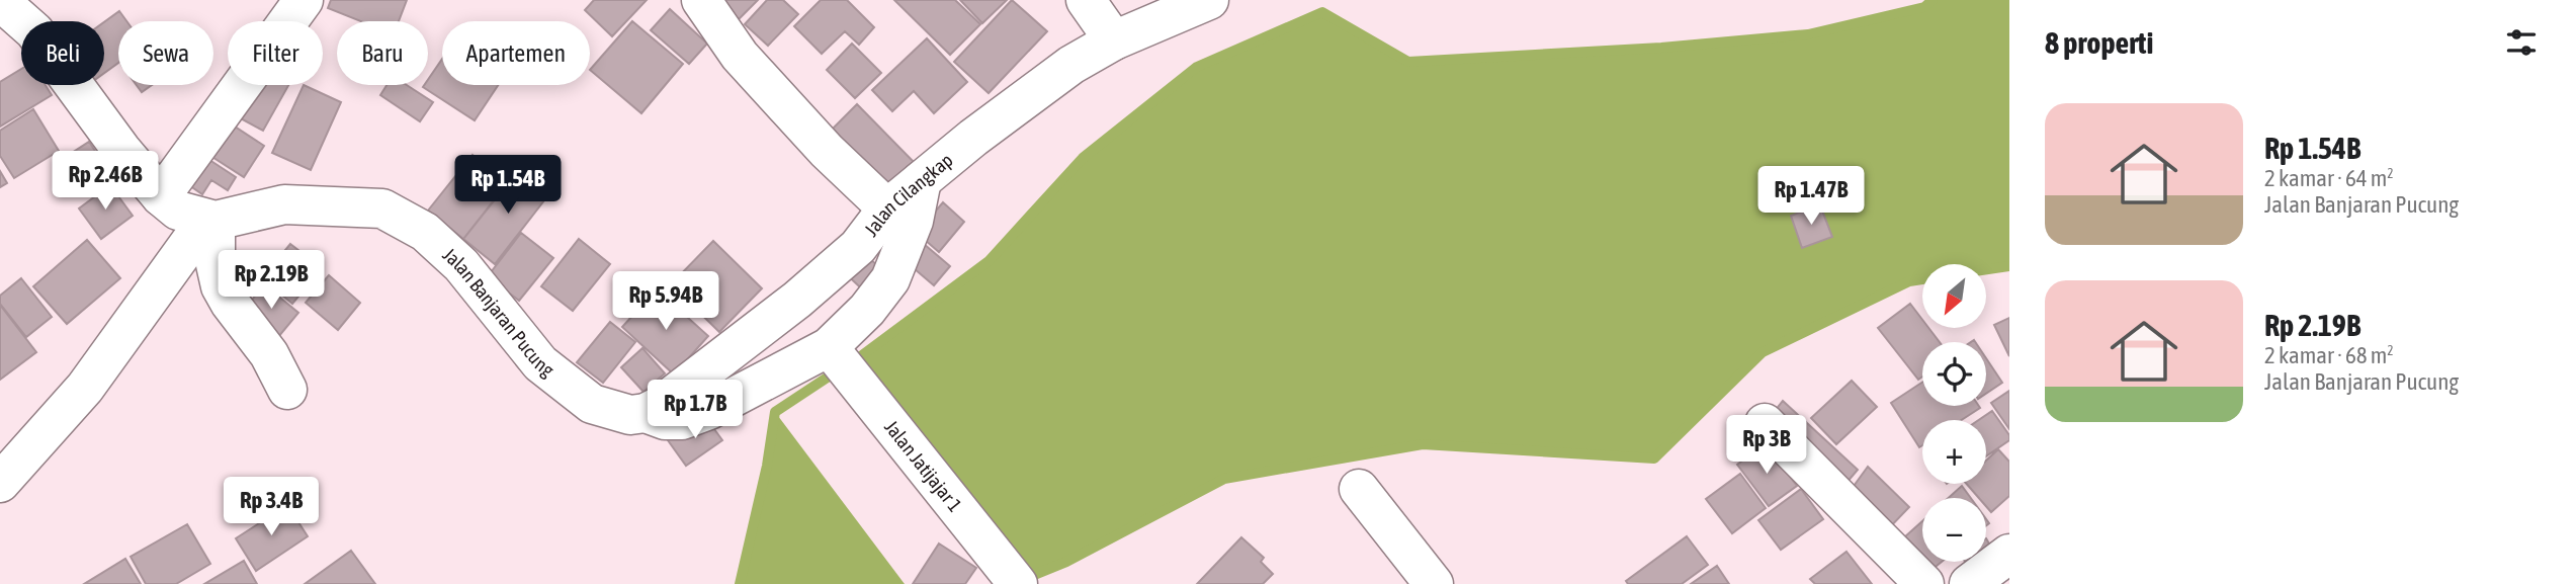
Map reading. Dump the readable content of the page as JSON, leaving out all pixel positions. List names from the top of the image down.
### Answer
{
  "streets": {
    "street": ["Jalan Cilangkap", "Jalan Banjaran Pucung", "Jalan Jatijajar 1"]
  },
  "crossings": [
    ["Jalan Cilangkap", "Jalan Banjaran Pucung"],
    ["Jalan Banjaran Pucung", "Jalan Jatijajar 1"]
  ],
  "north": "bottom left",
  "page": {
    "heading": "8 properti",
    "chip": [
      "Beli",
      "Sewa",
      "Filter",
      "Baru",
      "Apartemen"
    ],
    "list": [
      {
        "name": "Rp 1.54B",
        "note": "2 kamar · 64 m² · Jalan Banjaran Pucung"
      },
      {
        "name": "Rp 2.19B",
        "note": "2 kamar · 68 m² · Jalan Banjaran Pucung"
      }
    ],
    "price": [
      "Rp 2.46B",
      "Rp 1.54B",
      "Rp 1.47B",
      "Rp 2.19B",
      "Rp 5.94B",
      "Rp 1.7B",
      "Rp 3B",
      "Rp 3.4B"
    ],
    "map_buttons": ["+", "−"]
  }
}
